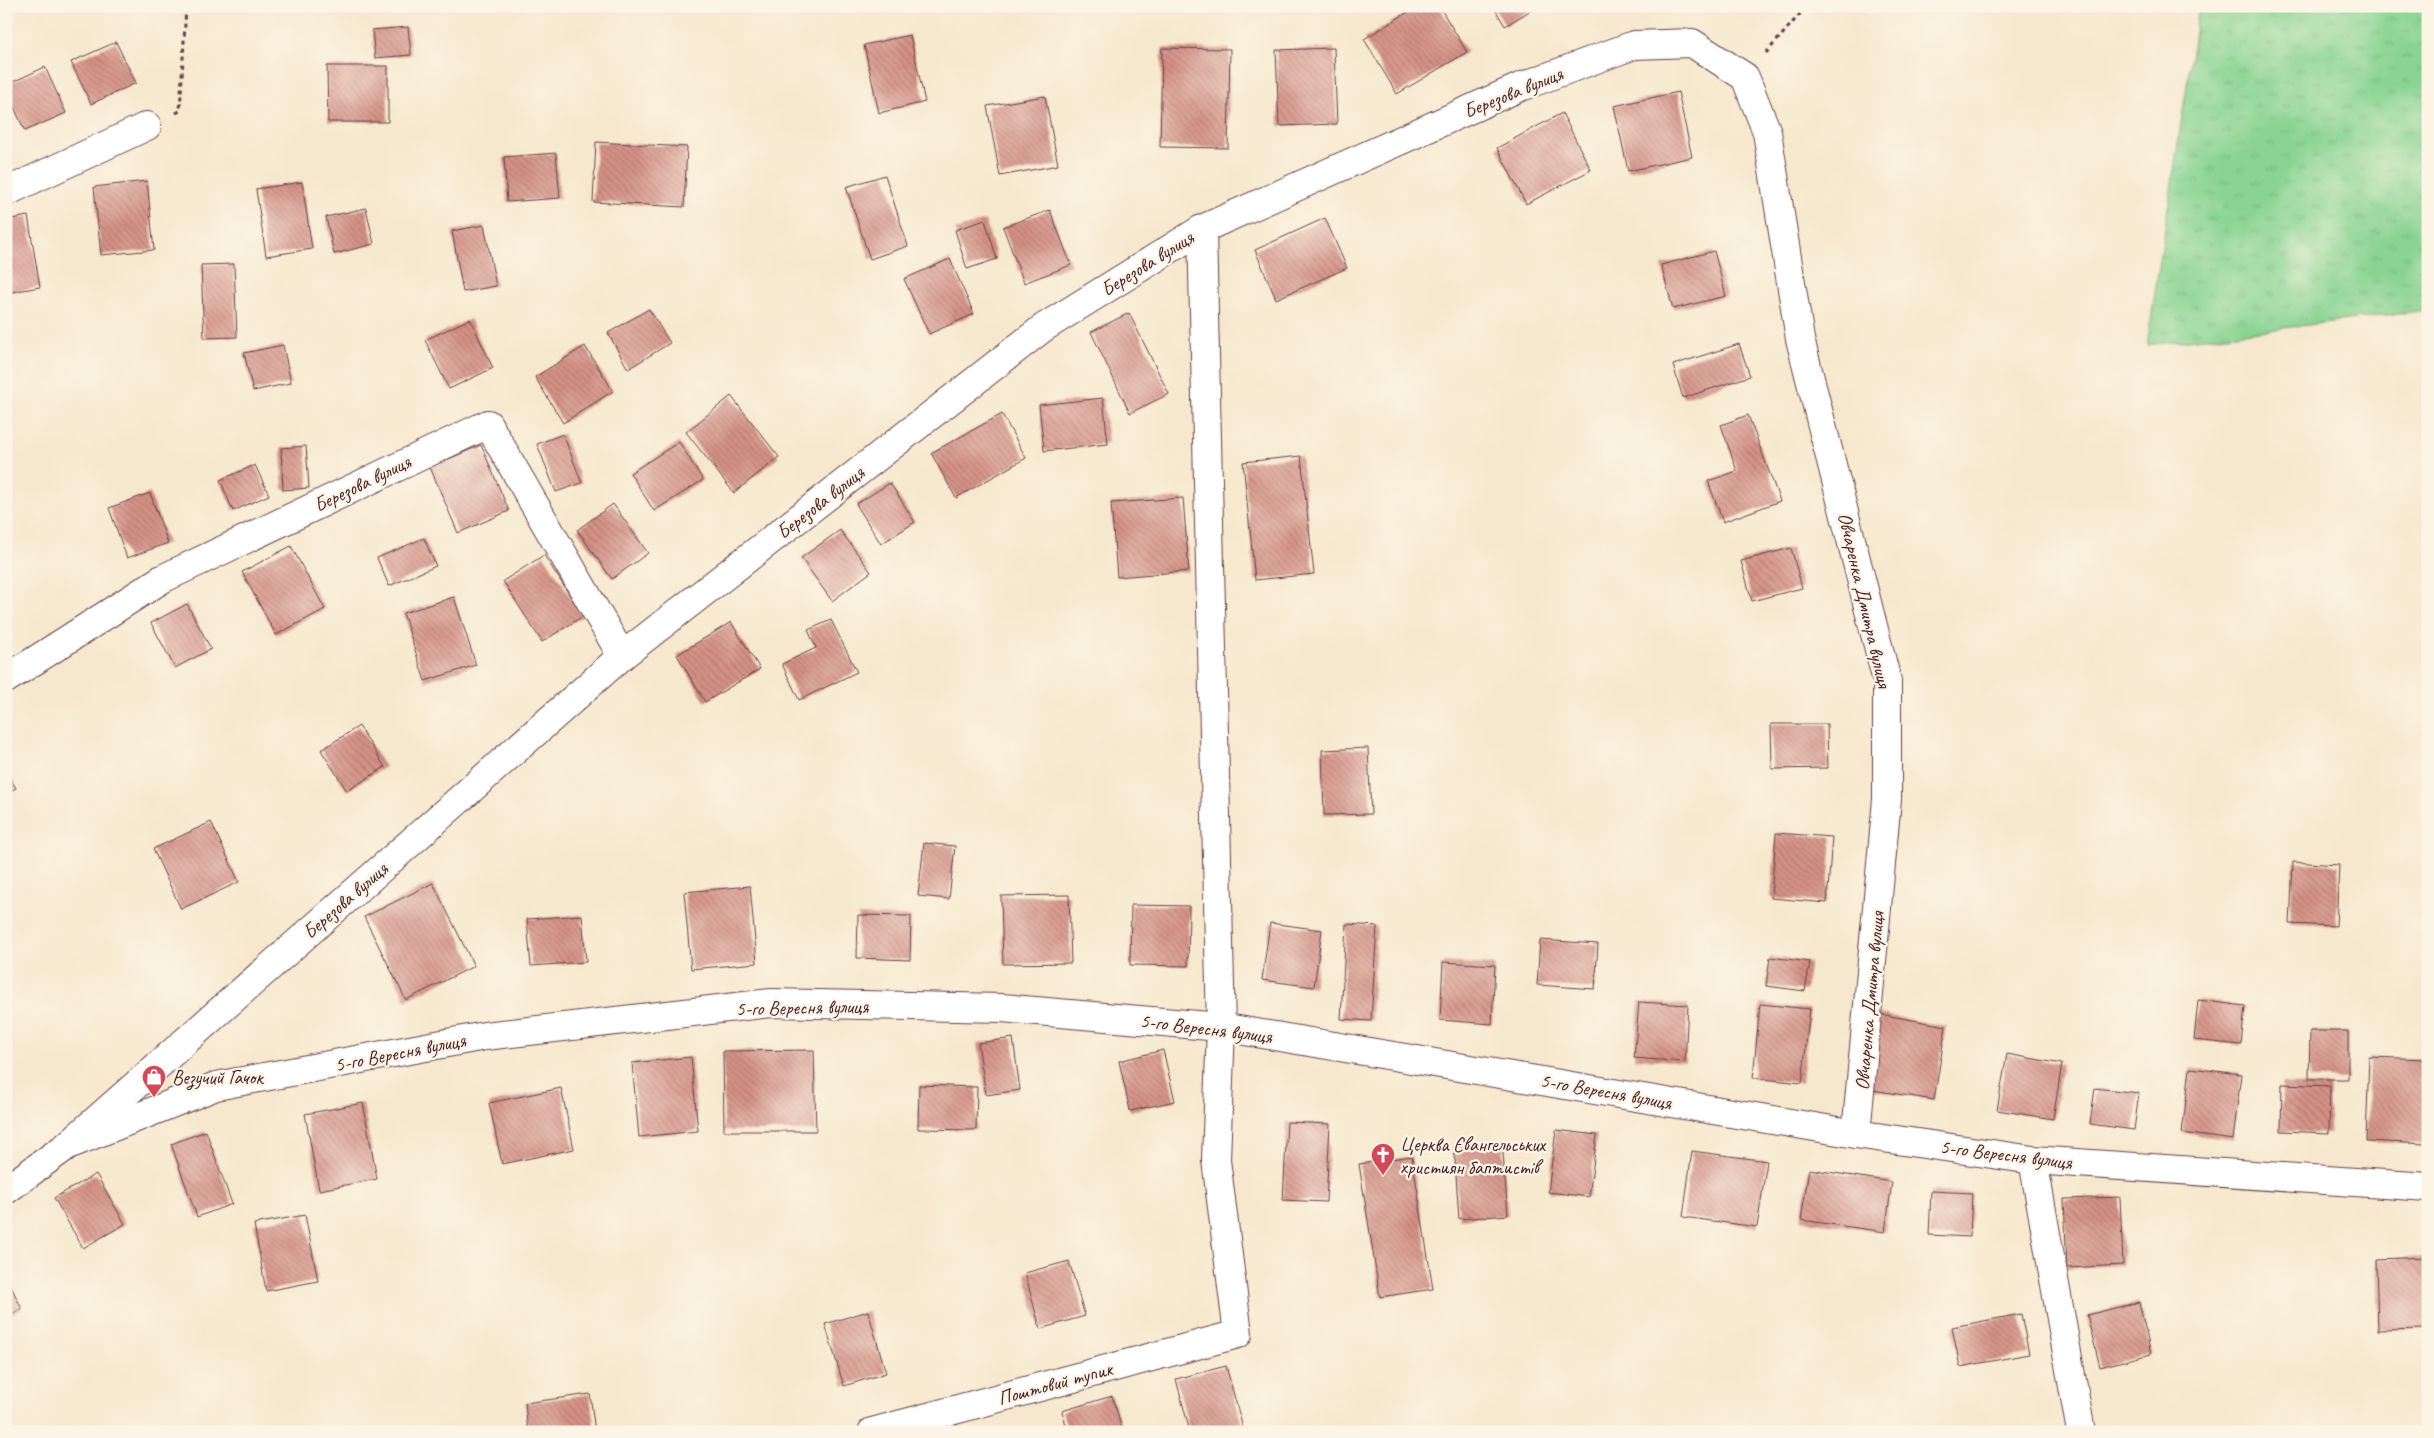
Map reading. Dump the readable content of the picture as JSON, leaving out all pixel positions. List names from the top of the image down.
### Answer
{
  "streets": {
    "street": [
      "Березова вулиця",
      "Овчаренка Дмитра вулиця",
      "5-го Вересня вулиця",
      "Поштовий тупик"
    ]
  },
  "crossings": [
    ["Березова вулиця", "Овчаренка Дмитра вулиця"],
    ["Березова вулиця", "5-го Вересня вулиця"],
    ["Овчаренка Дмитра вулиця", "5-го Вересня вулиця"],
    ["5-го Вересня вулиця", "Поштовий тупик"]
  ],
  "places": {
    "shop": ["Везучий Гачок"],
    "church": ["Церква Євангельських християн баптистів"]
  }
}
